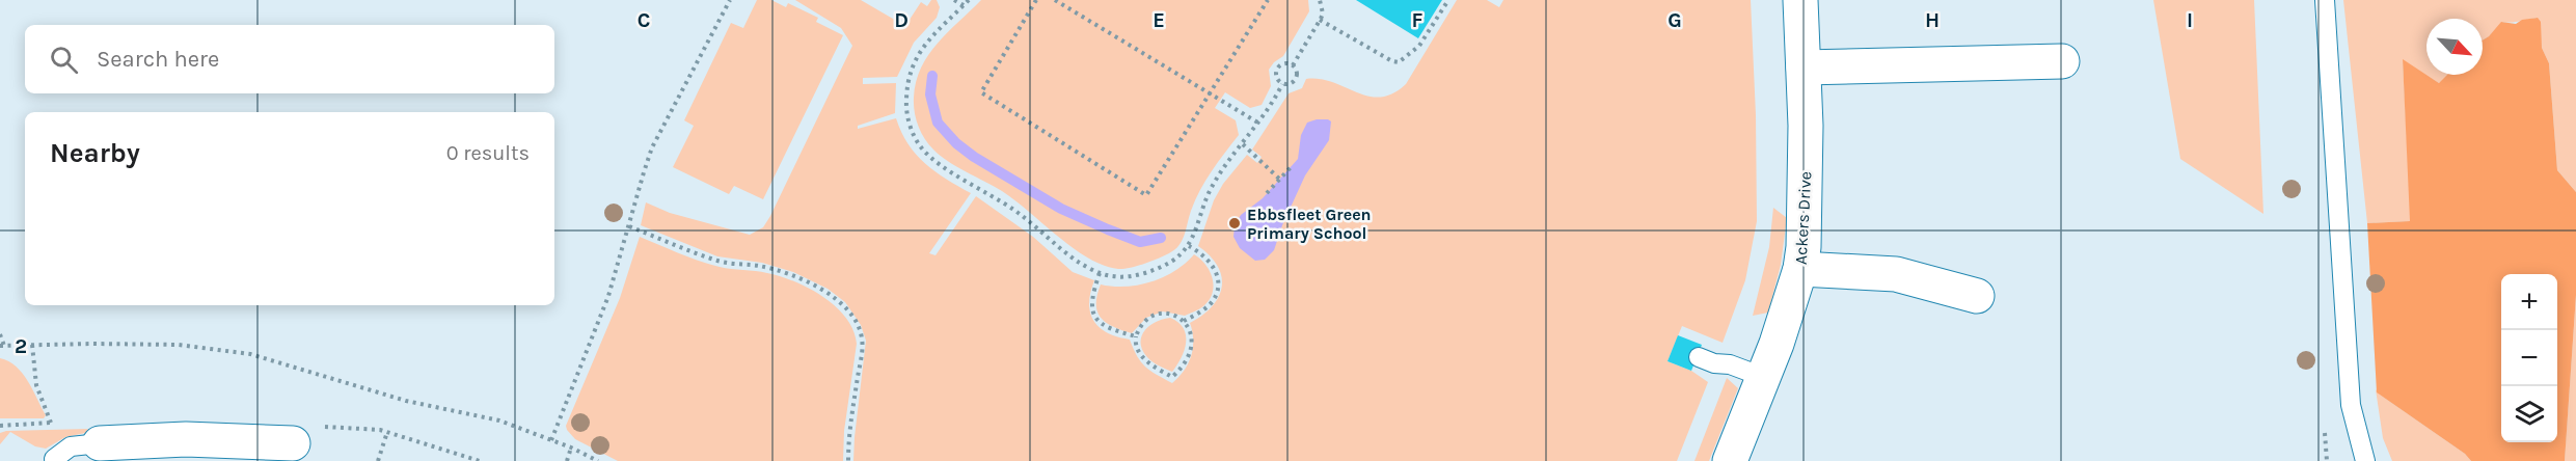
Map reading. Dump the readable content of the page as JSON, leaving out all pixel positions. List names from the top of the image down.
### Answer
{
  "streets": {
    "street": ["Ackers Drive"]
  },
  "places": ["Ebbsfleet Green Primary School"],
  "north": "bottom right",
  "page": {
    "search": "Search here",
    "heading": ["Nearby", "0 results"],
    "map_buttons": ["+", "−"]
  },
  "grid": {
    "columns": [
      "C",
      "D",
      "E",
      "F",
      "G",
      "H",
      "I"
    ],
    "rows": ["2"]
  }
}
